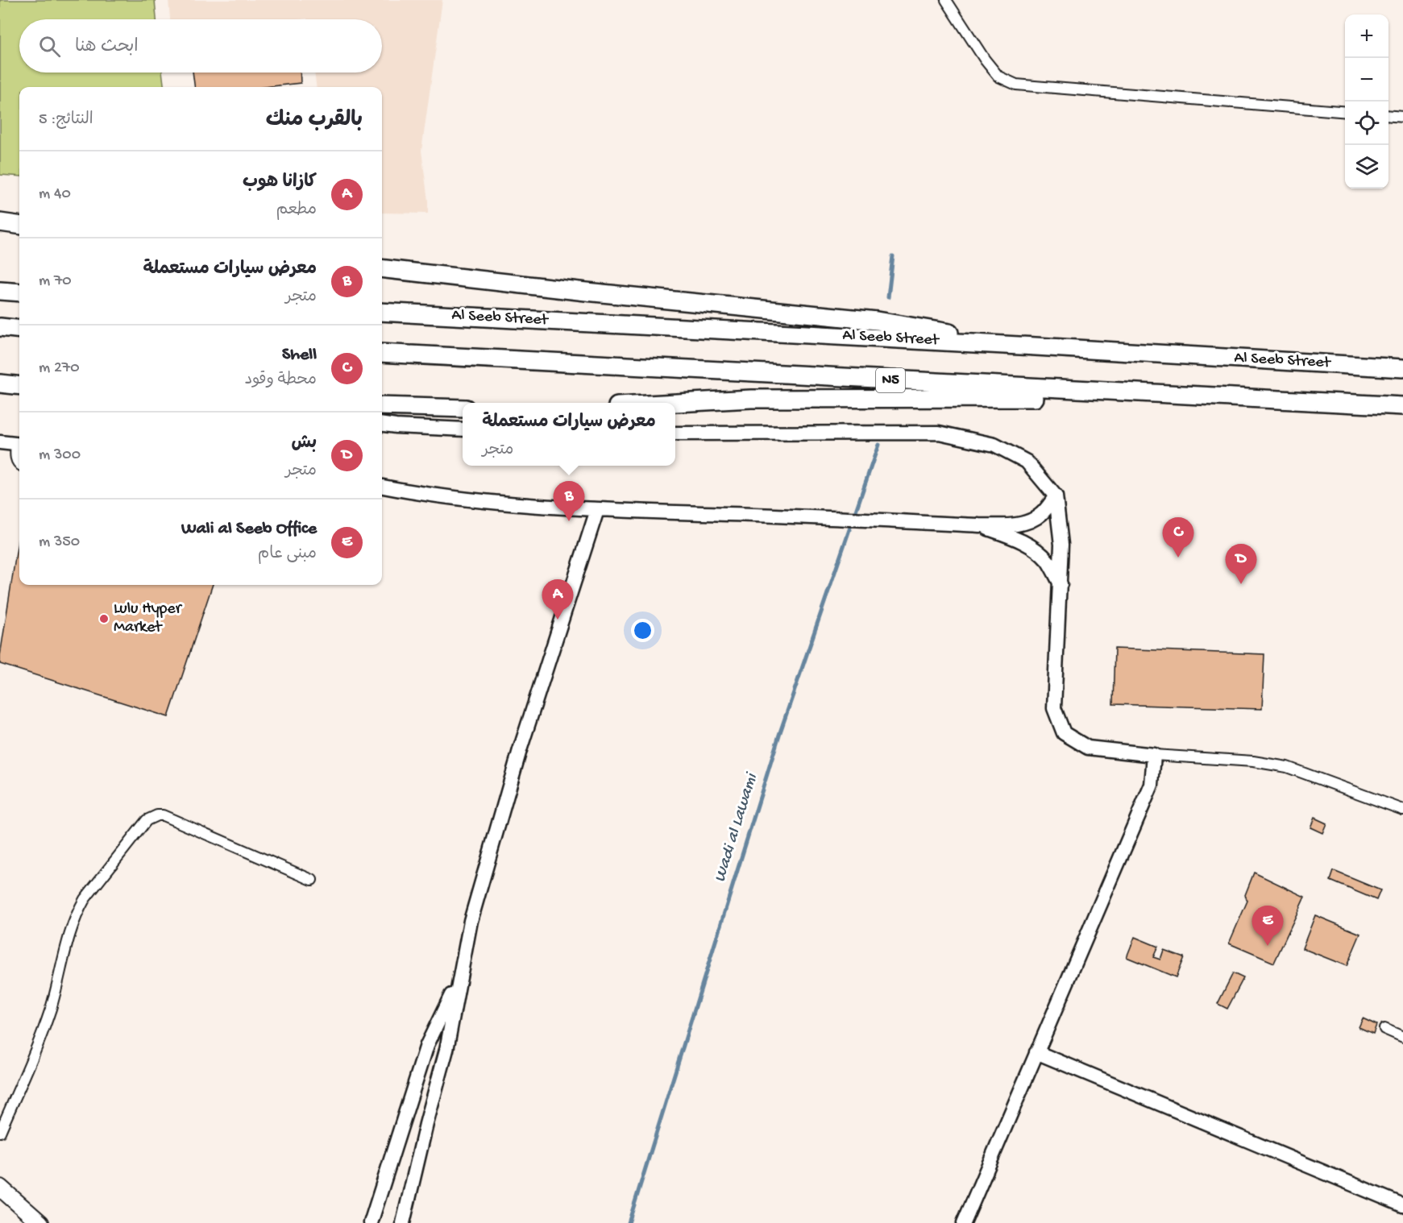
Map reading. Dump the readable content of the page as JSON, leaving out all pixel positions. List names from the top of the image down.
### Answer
{
  "streets": {
    "highway": ["Al Seeb Street", "N5"]
  },
  "water": ["Wadi al Lawami"],
  "places": ["Lulu Hyper Market"],
  "page": {
    "map_buttons": ["+", "−"],
    "search": "ابحث هنا",
    "heading": ["بالقرب منك", "النتائج: 5"],
    "list": [
      {
        "mark": "A",
        "name": "كازانا هوب",
        "note": "مطعم",
        "value": "40 m"
      },
      {
        "mark": "B",
        "name": "معرض سيارات مستعملة",
        "note": "متجر",
        "value": "70 m"
      },
      {
        "mark": "C",
        "name": "Shell",
        "note": "محطة وقود",
        "value": "270 m"
      },
      {
        "mark": "D",
        "name": "بش",
        "note": "متجر",
        "value": "300 m"
      },
      {
        "mark": "E",
        "name": "Wali al Seeb Office",
        "note": "مبنى عام",
        "value": "350 m"
      }
    ],
    "popup": ["معرض سيارات مستعملة", "متجر"],
    "pins": [
      "B",
      "C",
      "D",
      "A",
      "E"
    ]
  }
}
